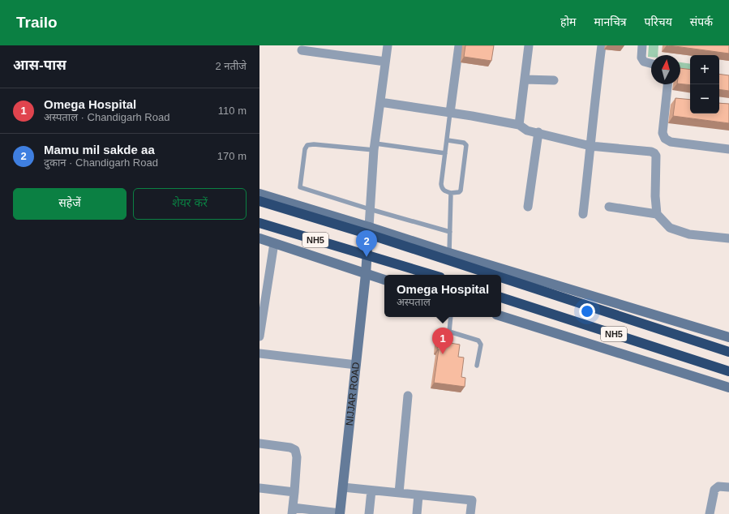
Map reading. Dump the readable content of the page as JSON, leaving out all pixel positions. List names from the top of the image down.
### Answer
{
  "streets": {
    "highway": ["NH5"],
    "main road": ["NIJJAR ROAD"]
  },
  "north": "top",
  "page": {
    "header": "Trailo",
    "nav": [
      "होम",
      "मानचित्र",
      "परिचय",
      "संपर्क"
    ],
    "heading": ["आस-पास", "2 नतीजे"],
    "map_buttons": ["+", "−"],
    "list": [
      {
        "mark": "1",
        "name": "Omega Hospital",
        "note": "अस्पताल · Chandigarh Road",
        "value": "110 m"
      },
      {
        "mark": "2",
        "name": "Mamu mil sakde aa",
        "note": "दुकान · Chandigarh Road",
        "value": "170 m"
      }
    ],
    "buttons": ["सहेजें", "शेयर करें"],
    "pins": ["2", "1"],
    "popup": ["Omega Hospital", "अस्पताल"]
  }
}
